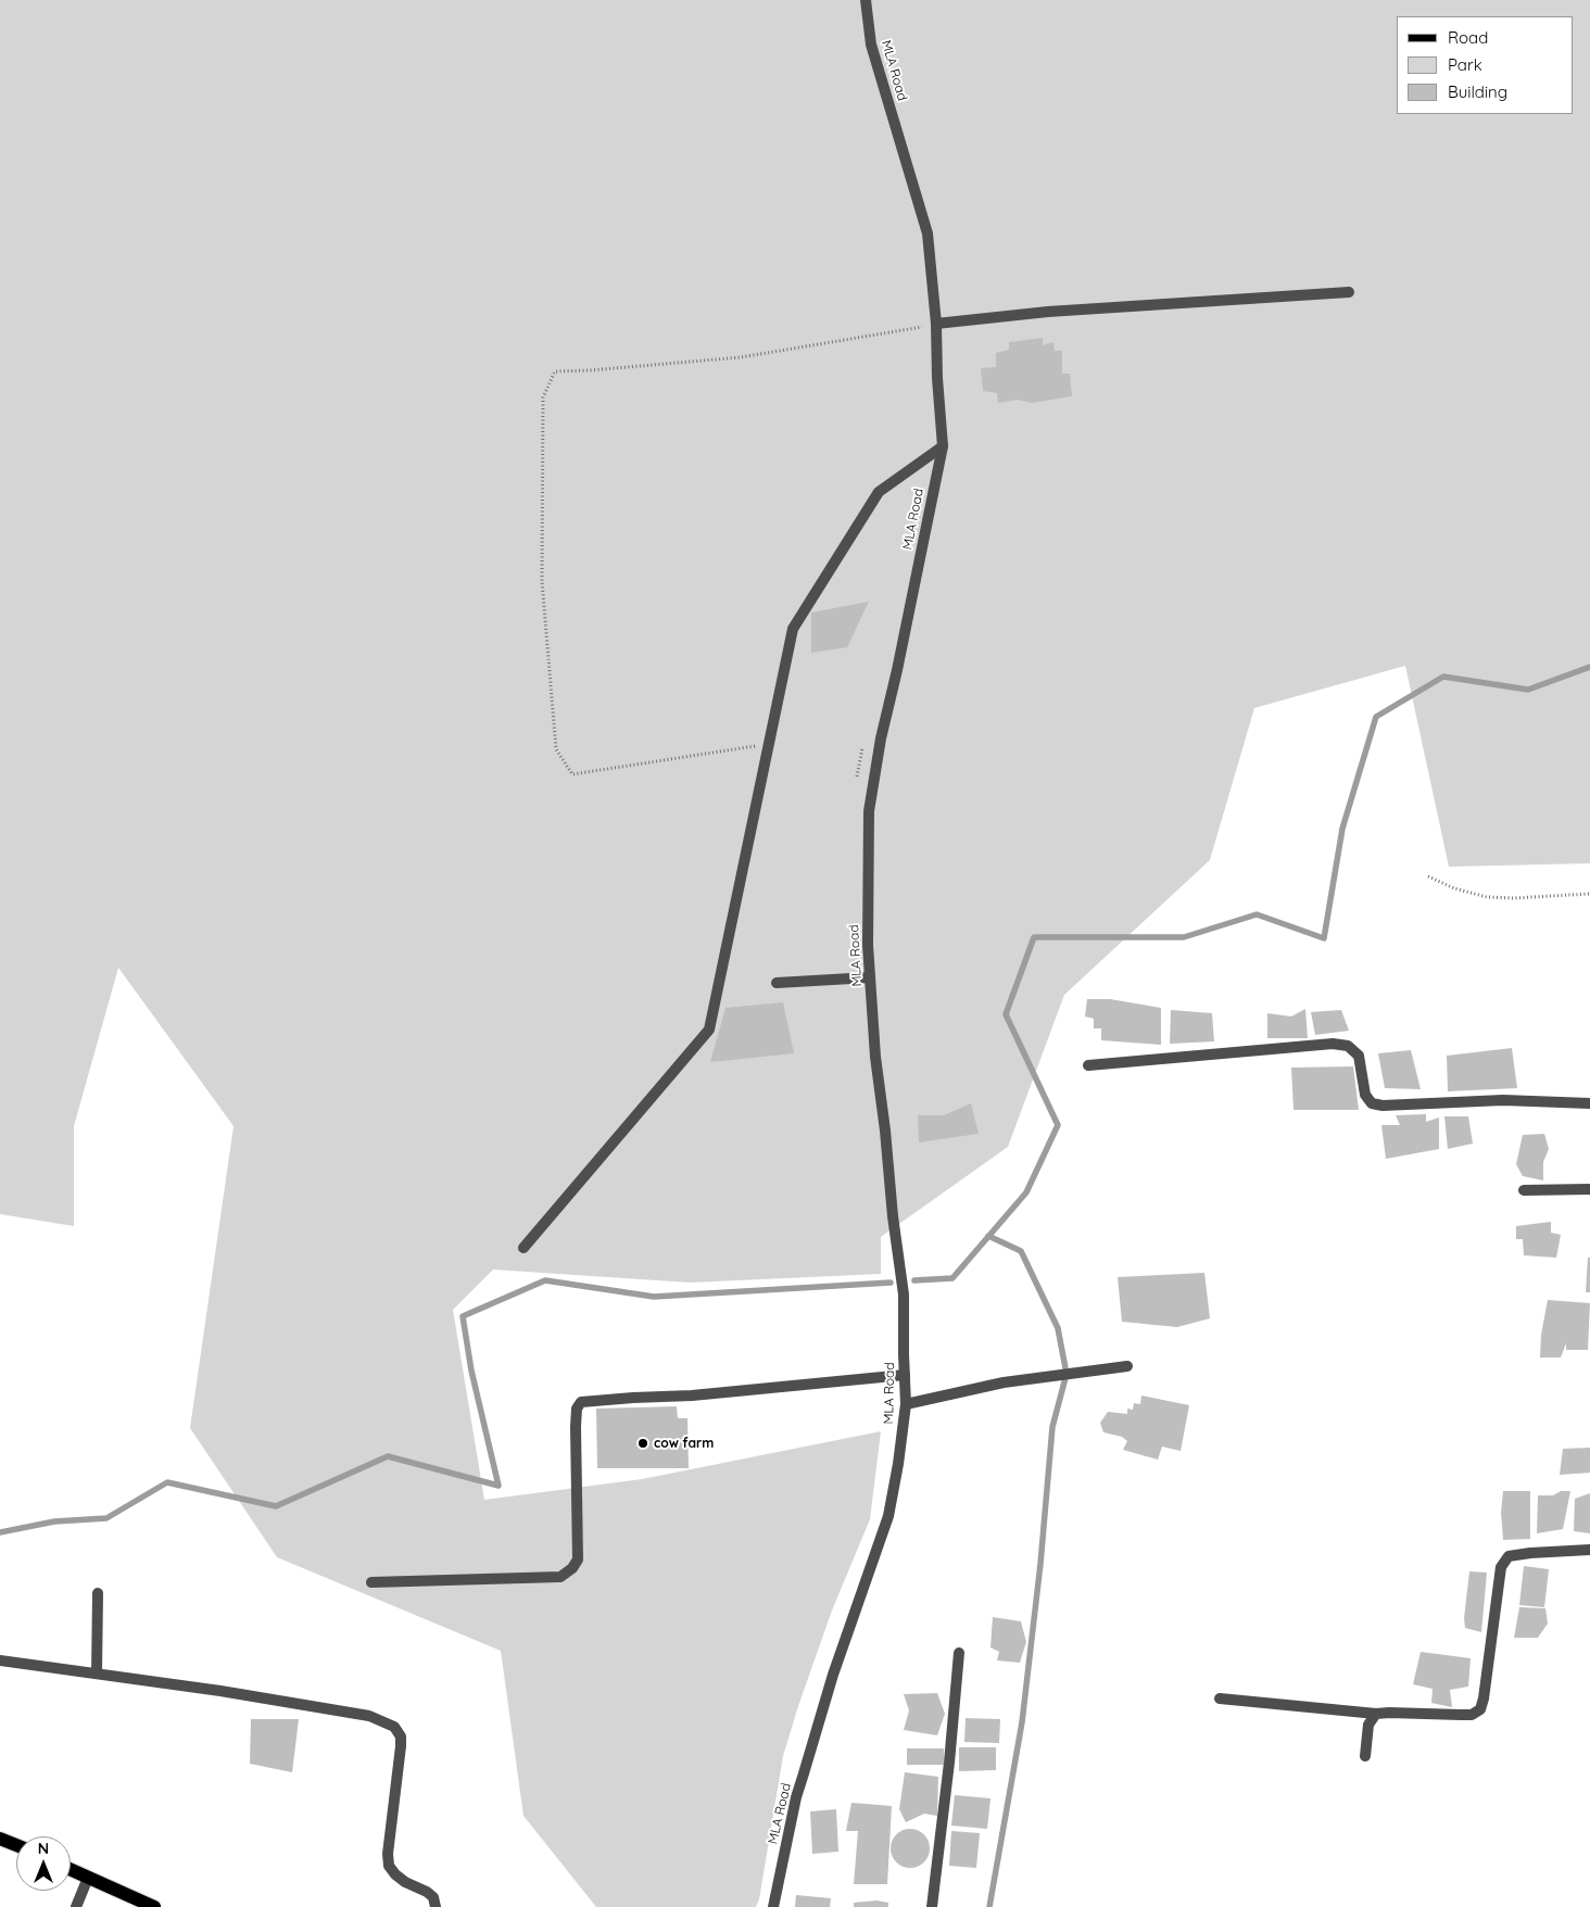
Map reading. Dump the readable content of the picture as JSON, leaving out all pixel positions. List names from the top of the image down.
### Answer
{
  "streets": {
    "street": ["MLA Road"]
  },
  "places": ["cow farm"],
  "legend": ["Road", "Park", "Building"],
  "north": "top"
}
